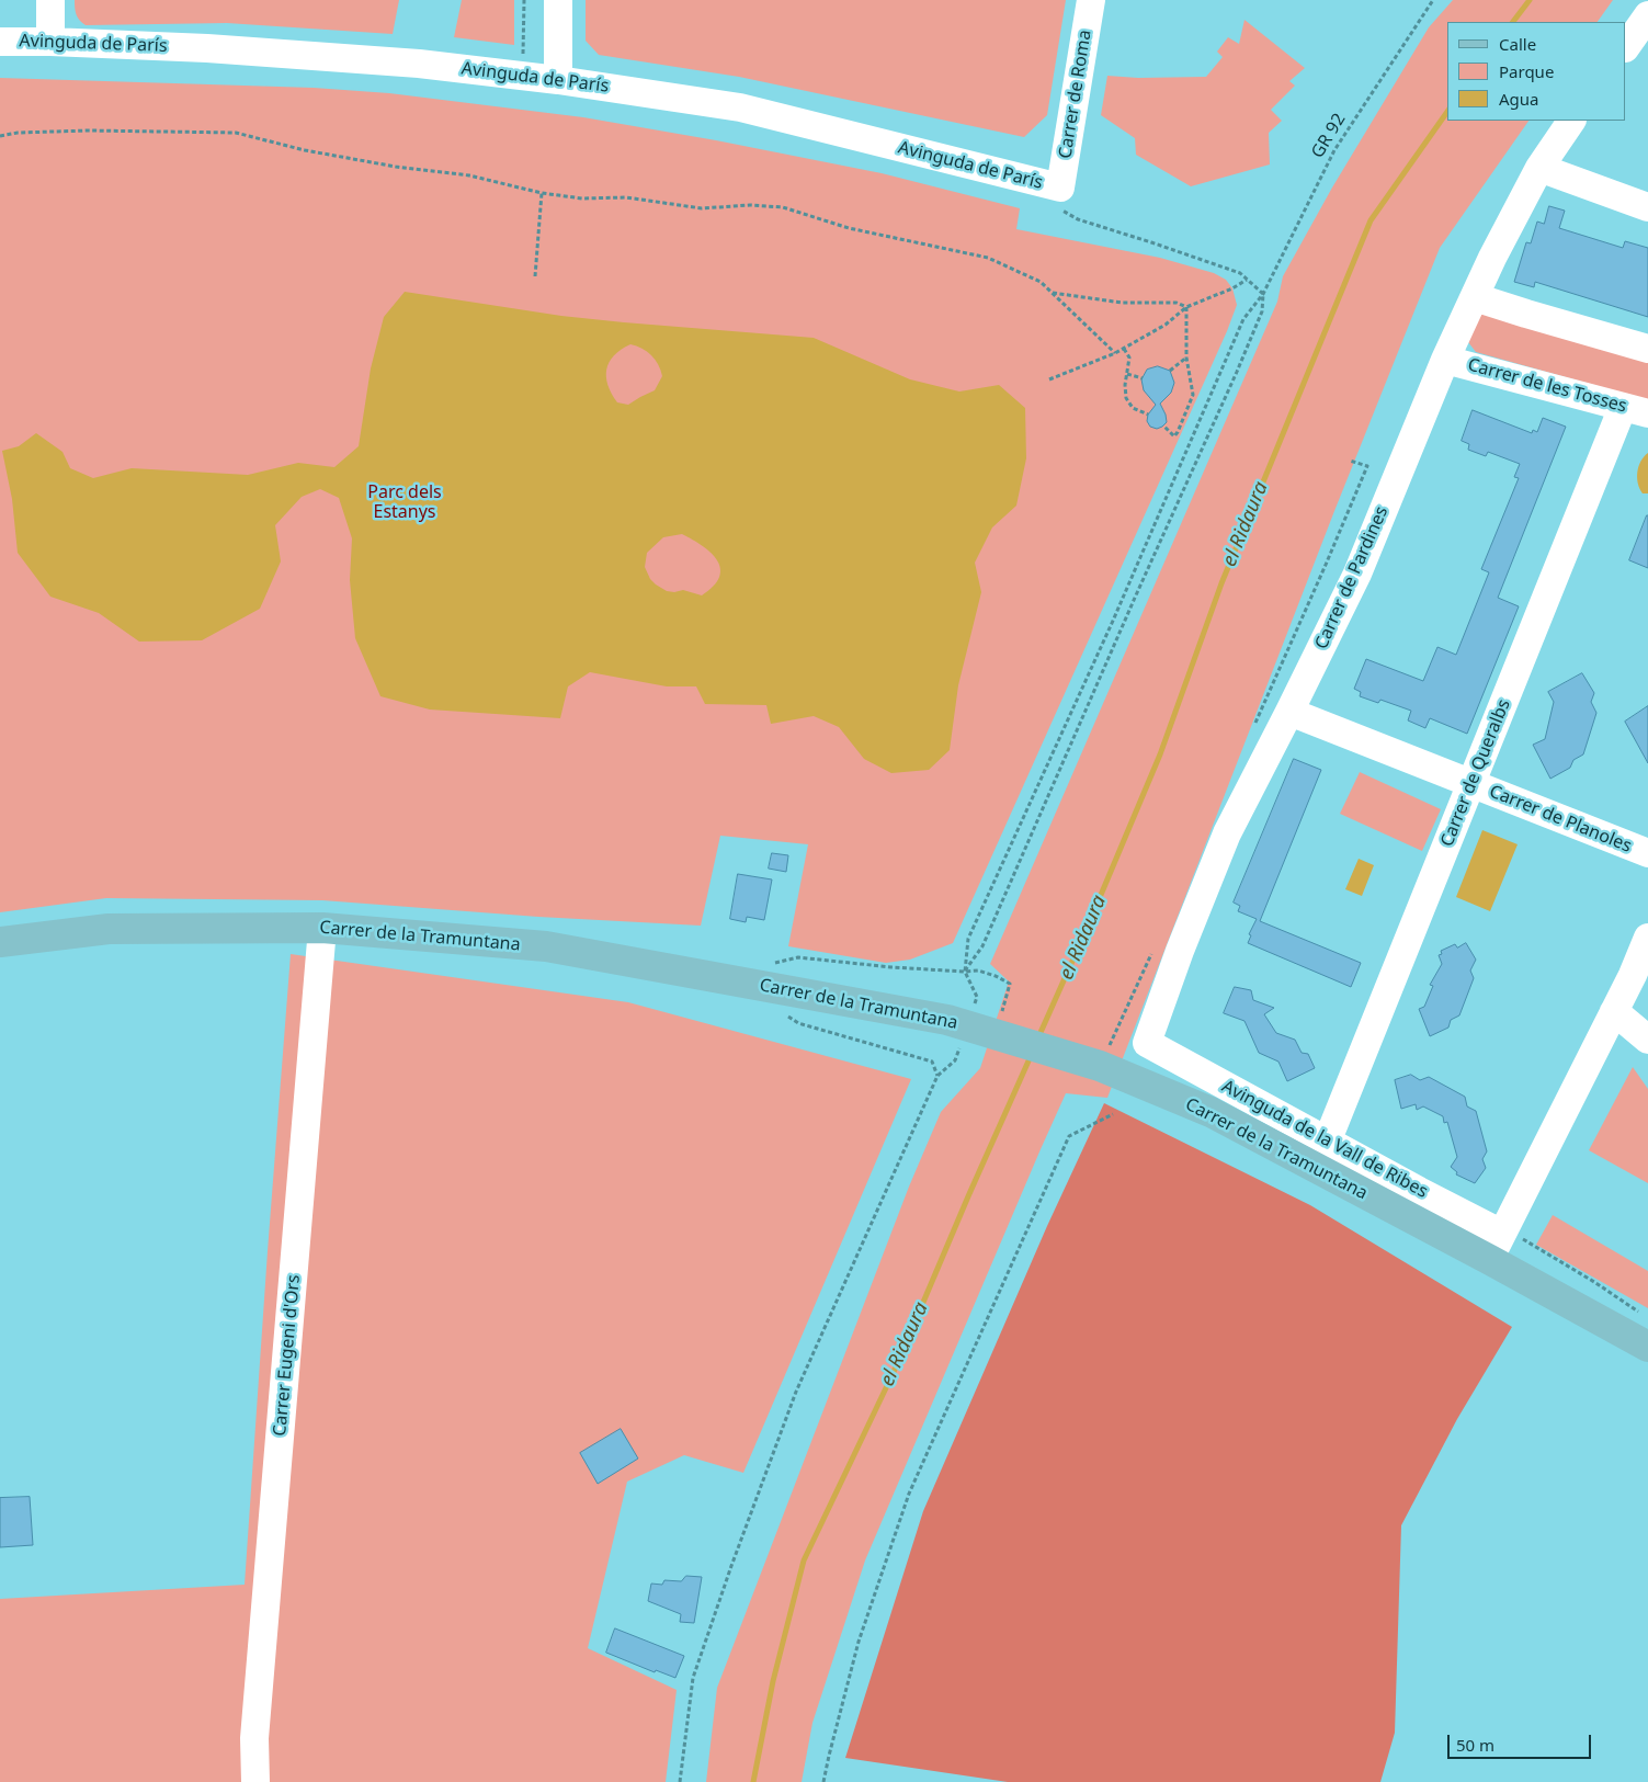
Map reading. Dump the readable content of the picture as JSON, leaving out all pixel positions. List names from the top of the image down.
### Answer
{
  "streets": {
    "main road": ["Carrer de la Tramuntana"],
    "street": [
      "Avinguda de París",
      "Carrer de Roma",
      "Carrer de les Tosses",
      "Carrer de Pardines",
      "Carrer de Queralbs",
      "Carrer de Planoles",
      "Avinguda de la Vall de Ribes",
      "Carrer Eugeni d'Ors"
    ],
    "path": ["GR 92"]
  },
  "crossings": [
    ["Avinguda de París", "Carrer de Roma"],
    ["Carrer de les Tosses", "Carrer de Pardines"],
    ["Carrer de les Tosses", "Carrer de Queralbs"],
    ["Carrer de Pardines", "Carrer de Planoles"],
    ["Carrer de Pardines", "Avinguda de la Vall de Ribes"],
    ["Carrer de Queralbs", "Carrer de Planoles"],
    ["Carrer de Queralbs", "Avinguda de la Vall de Ribes"],
    ["Carrer de la Tramuntana", "Carrer Eugeni d'Ors"]
  ],
  "water": ["el Ridaura"],
  "parks": ["Parc dels Estanys"],
  "legend": ["Calle", "Parque", "Agua"],
  "scale_bar": "50 m"
}
